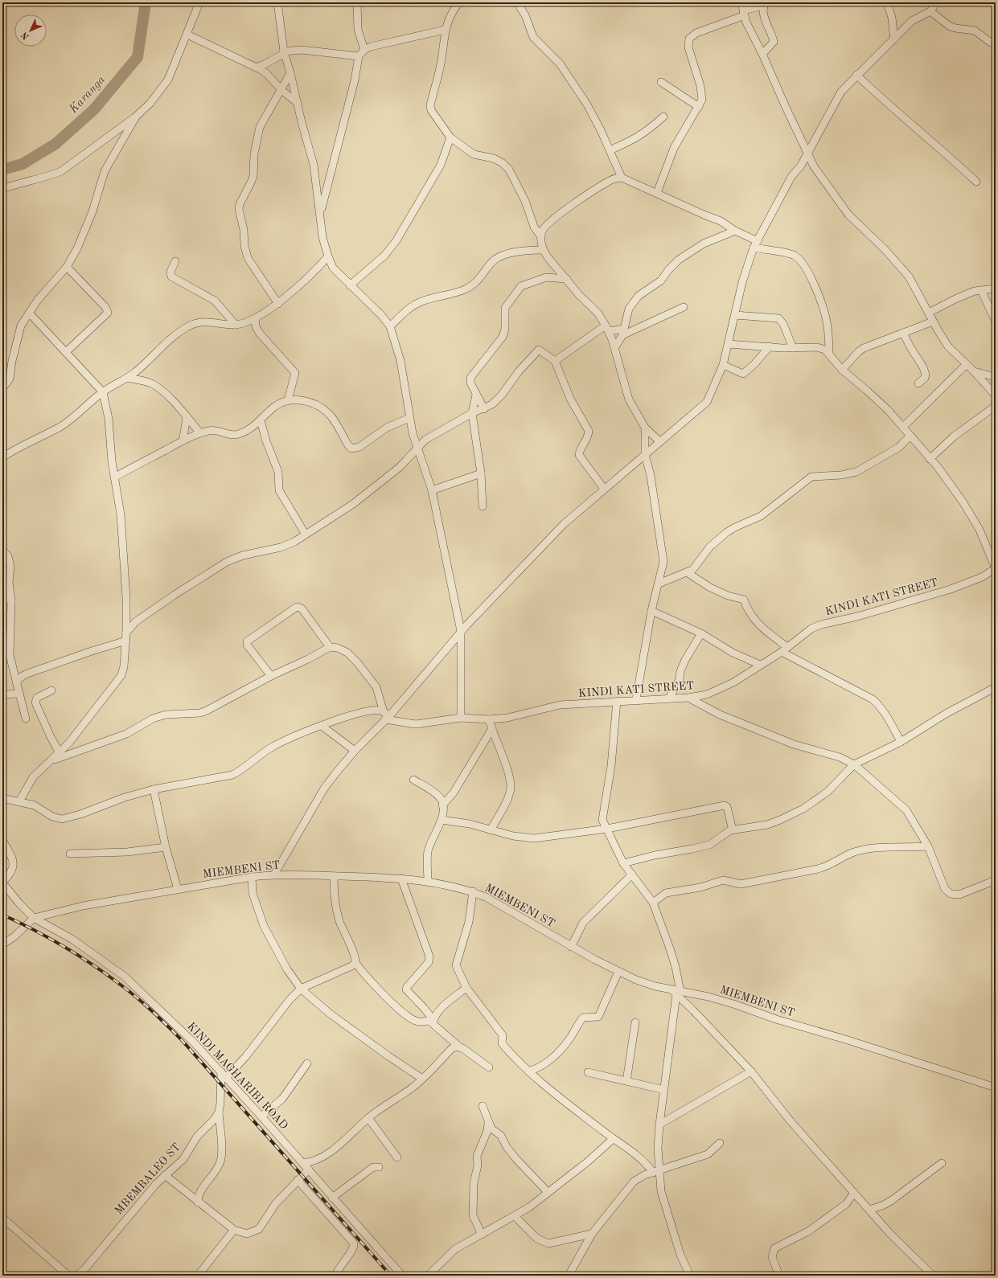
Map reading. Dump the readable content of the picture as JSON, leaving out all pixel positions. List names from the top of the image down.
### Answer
{
  "streets": {
    "street": [
      "KINDI KATI STREET",
      "MIEMBENI ST",
      "KINDI MAGHARIBI ROAD",
      "MBEMBALEO ST"
    ]
  },
  "crossings": [
    ["MIEMBENI ST", "KINDI MAGHARIBI ROAD"]
  ],
  "water": ["Karanga"],
  "north": "bottom left"
}
